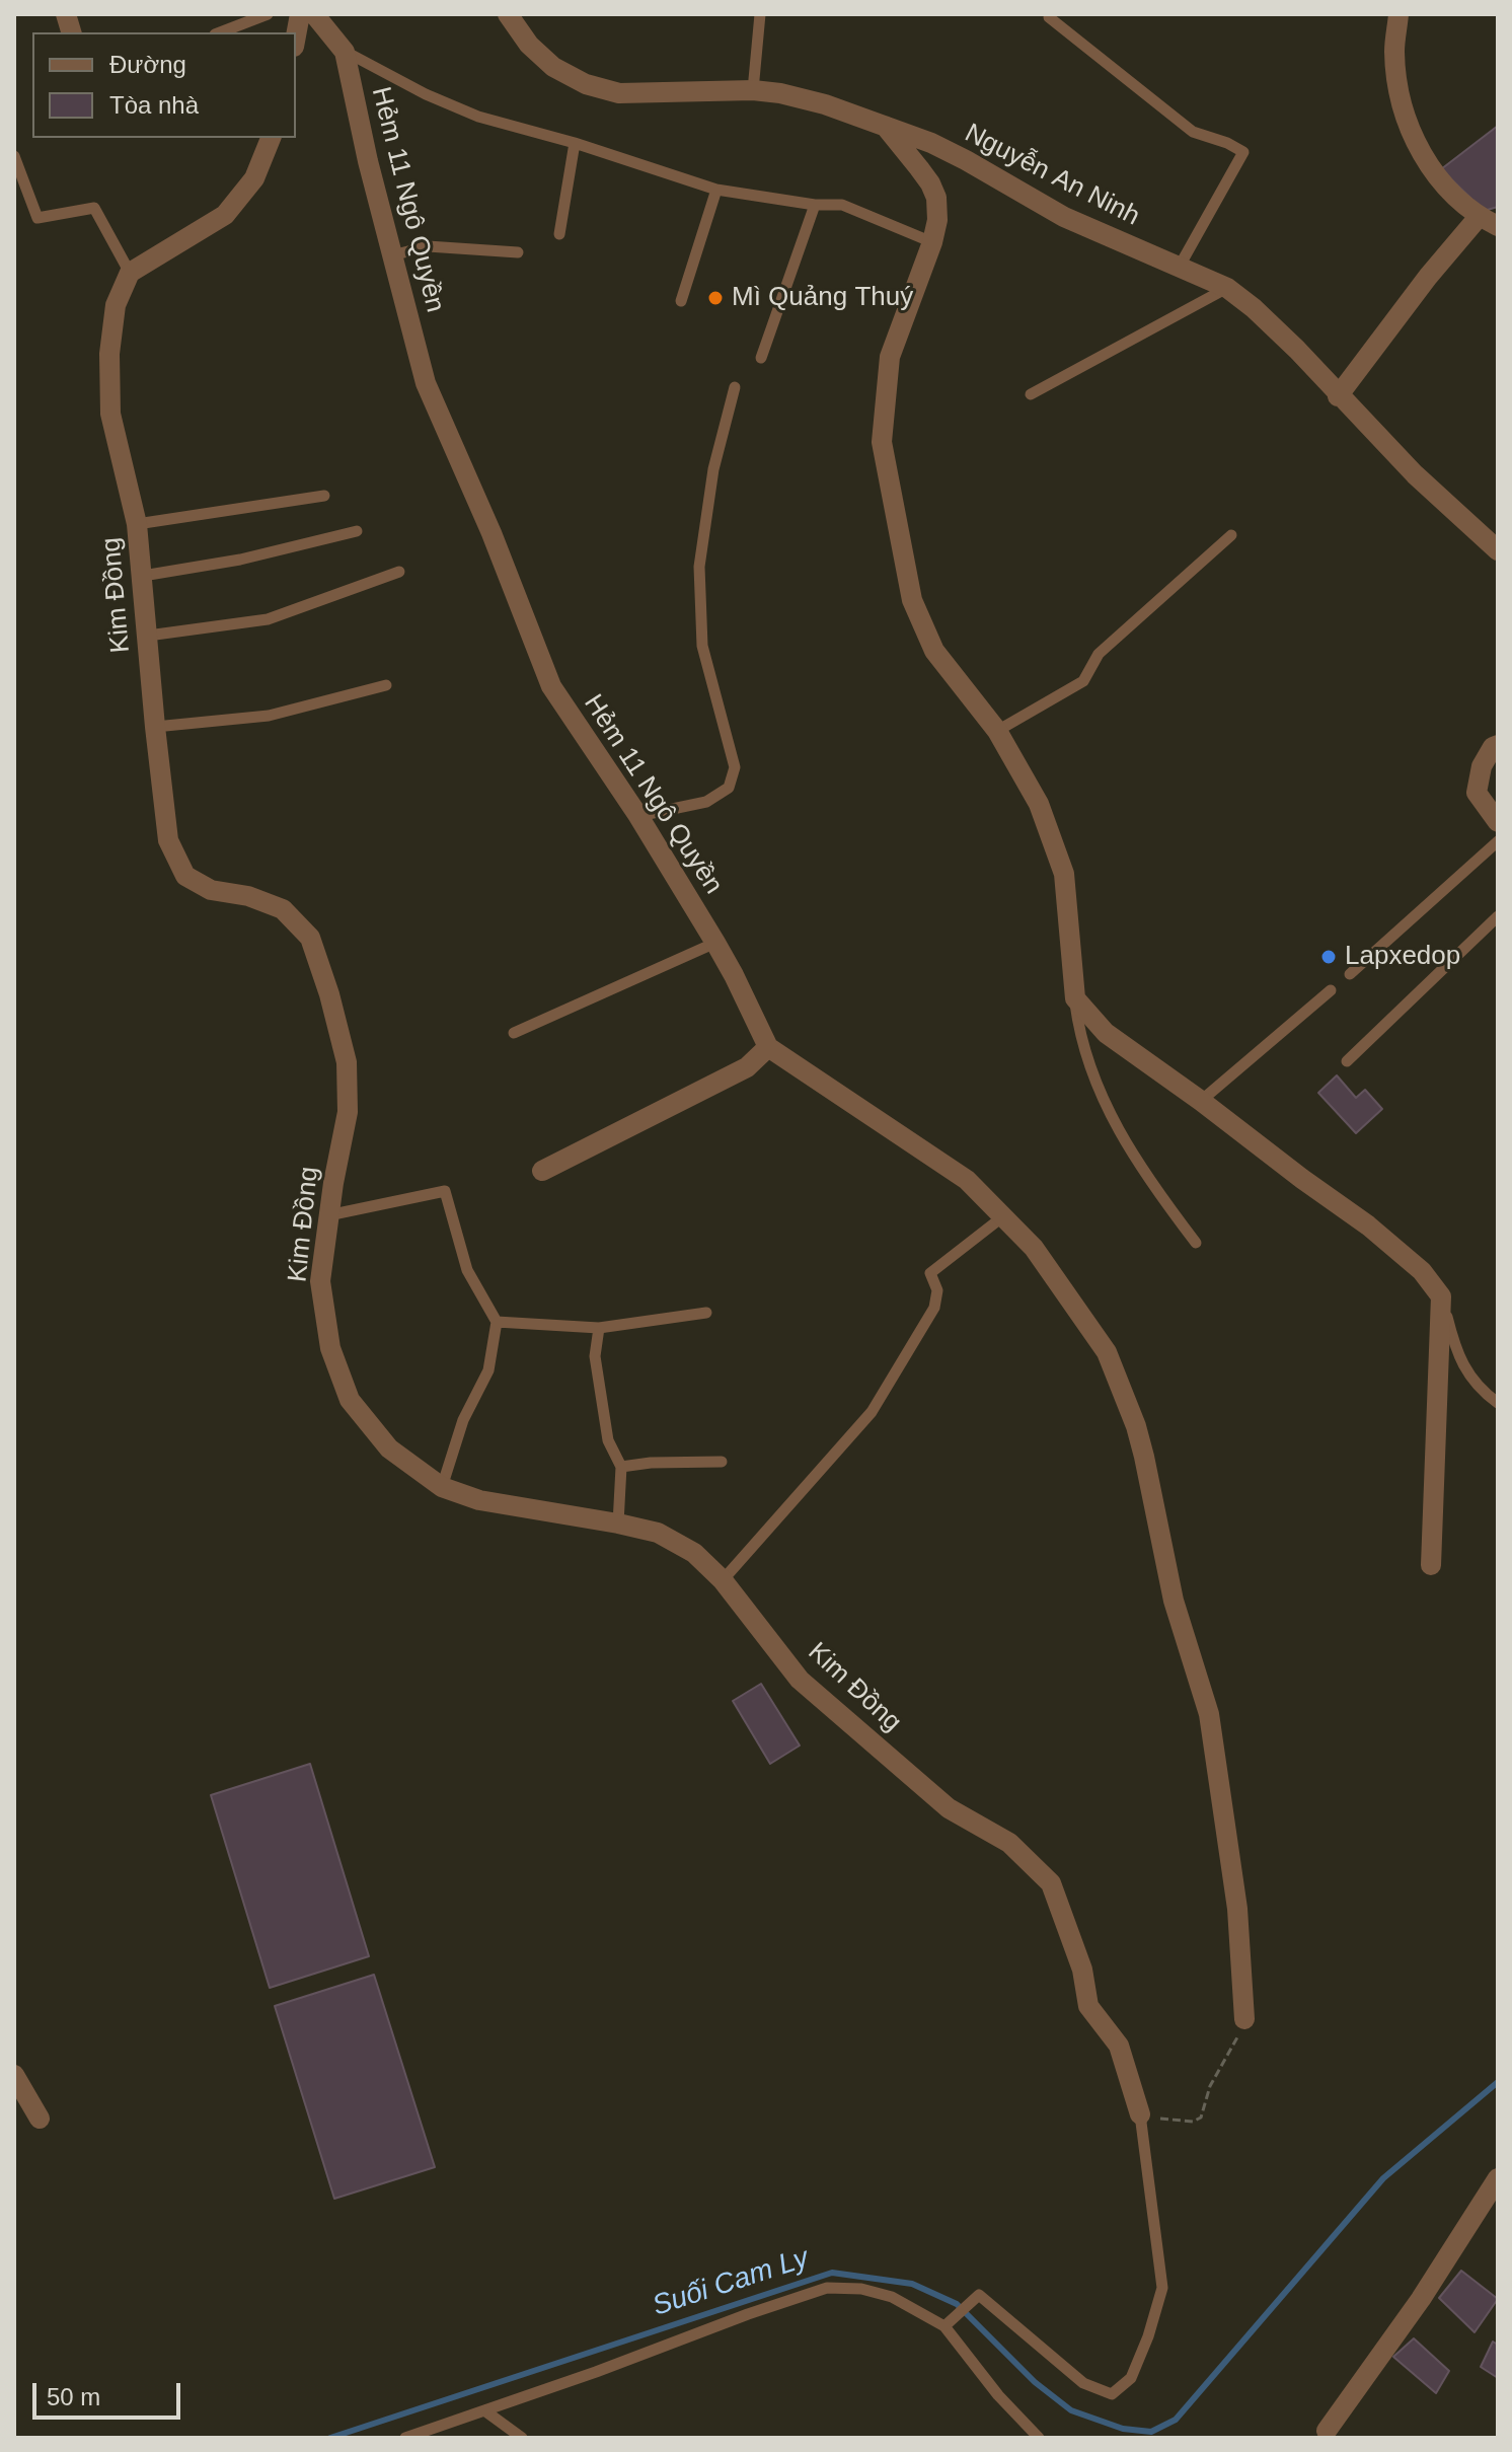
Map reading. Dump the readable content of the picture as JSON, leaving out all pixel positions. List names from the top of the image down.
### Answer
{
  "streets": {
    "street": ["Nguyễn An Ninh", "Hẻm 11 Ngô Quyền", "Kim Đồng"]
  },
  "water": ["Suối Cam Ly"],
  "places": ["Mì Quảng Thuý", "Lapxedop"],
  "legend": ["Đường", "Tòa nhà"],
  "scale_bar": "50 m"
}
